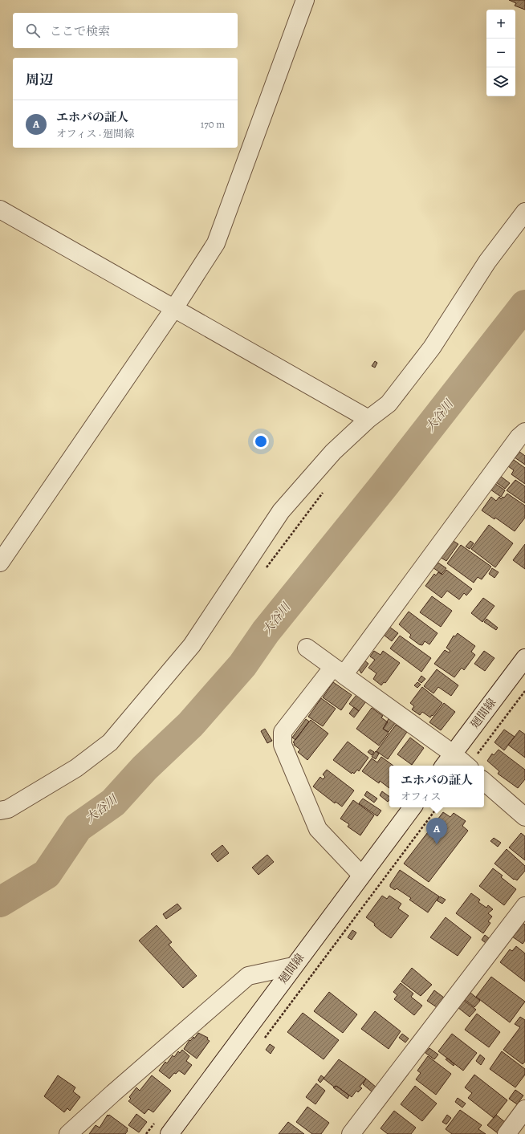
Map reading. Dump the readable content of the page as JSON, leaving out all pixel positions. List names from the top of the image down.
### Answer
{
  "streets": {
    "street": ["廻間線"]
  },
  "water": ["大谷川"],
  "page": {
    "map_buttons": ["+", "−"],
    "search": "ここで検索",
    "heading": "周辺",
    "list": [
      {
        "mark": "A",
        "name": "エホバの証人",
        "note": "オフィス · 廻間線",
        "value": "170 m"
      }
    ],
    "popup": ["エホバの証人", "オフィス"],
    "pins": "A"
  }
}
